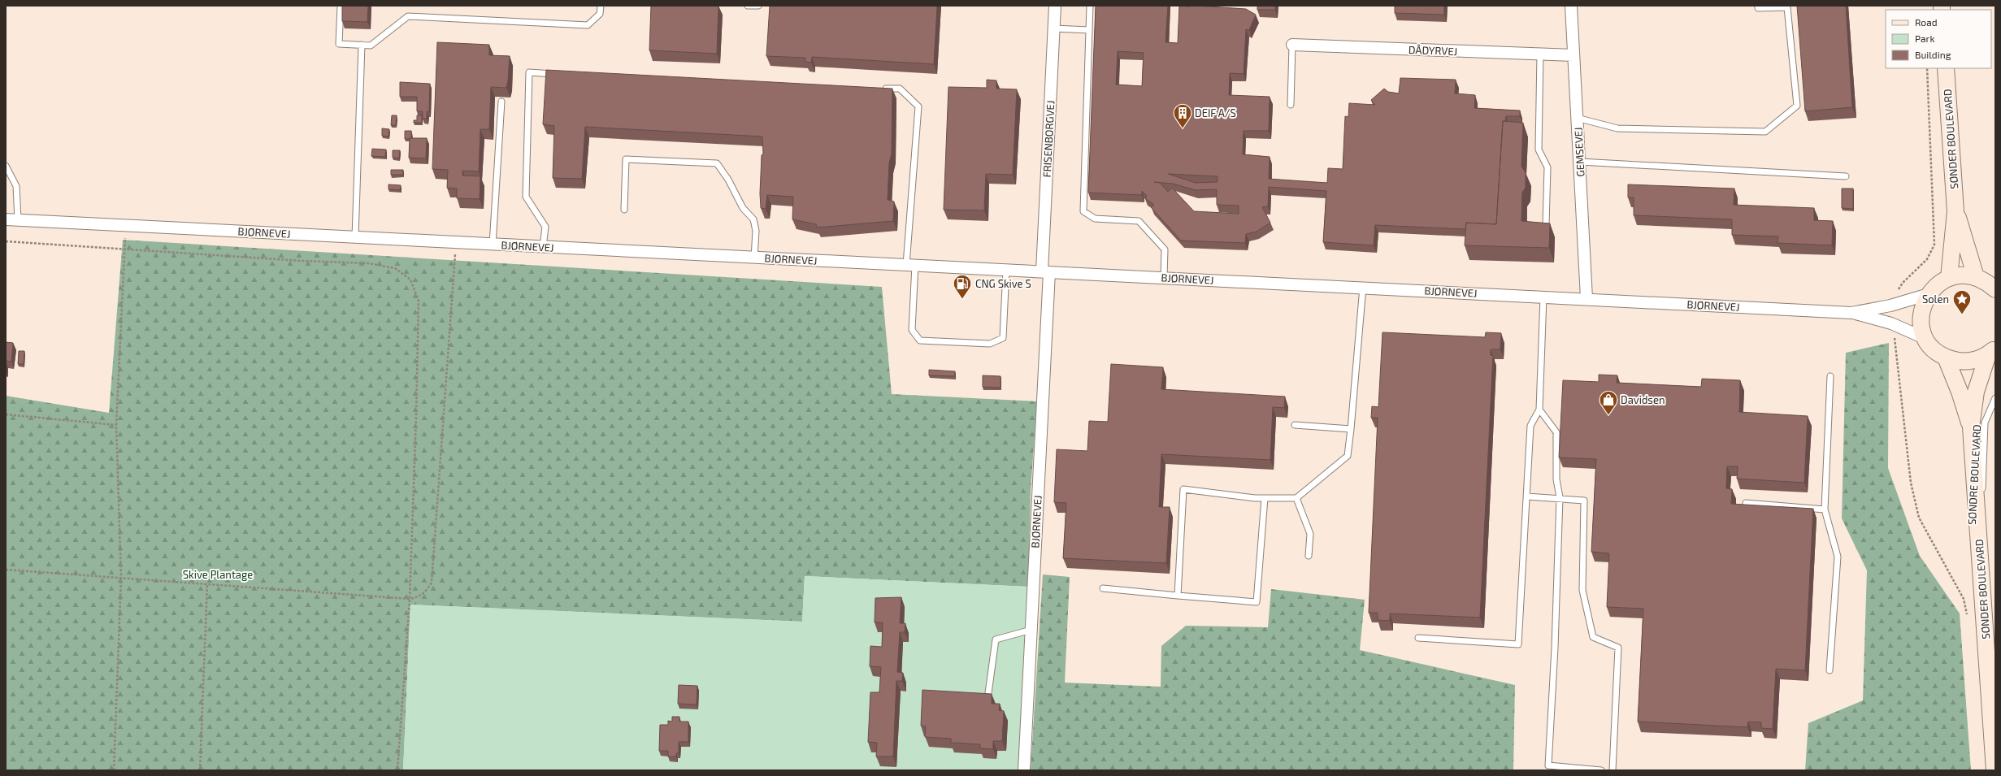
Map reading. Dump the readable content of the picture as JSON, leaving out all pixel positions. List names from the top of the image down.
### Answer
{
  "streets": {
    "main road": ["SØNDER BOULEVARD"],
    "street": [
      "DÅDYRVEJ",
      "FRISENBORGVEJ",
      "GEMSEVEJ",
      "BJØRNEVEJ"
    ],
    "lane": ["SØNDRE BOULEVARD"]
  },
  "crossings": [
    ["DÅDYRVEJ", "GEMSEVEJ"],
    ["FRISENBORGVEJ", "BJØRNEVEJ"],
    ["SØNDER BOULEVARD", "SØNDRE BOULEVARD"],
    ["GEMSEVEJ", "BJØRNEVEJ"]
  ],
  "parks": ["Skive Plantage"],
  "places": {
    "building": ["DEIF A/S"],
    "fuel station": ["CNG Skive S"],
    "place": ["Solen"],
    "shop": ["Davidsen"]
  },
  "legend": ["Road", "Park", "Building"]
}
